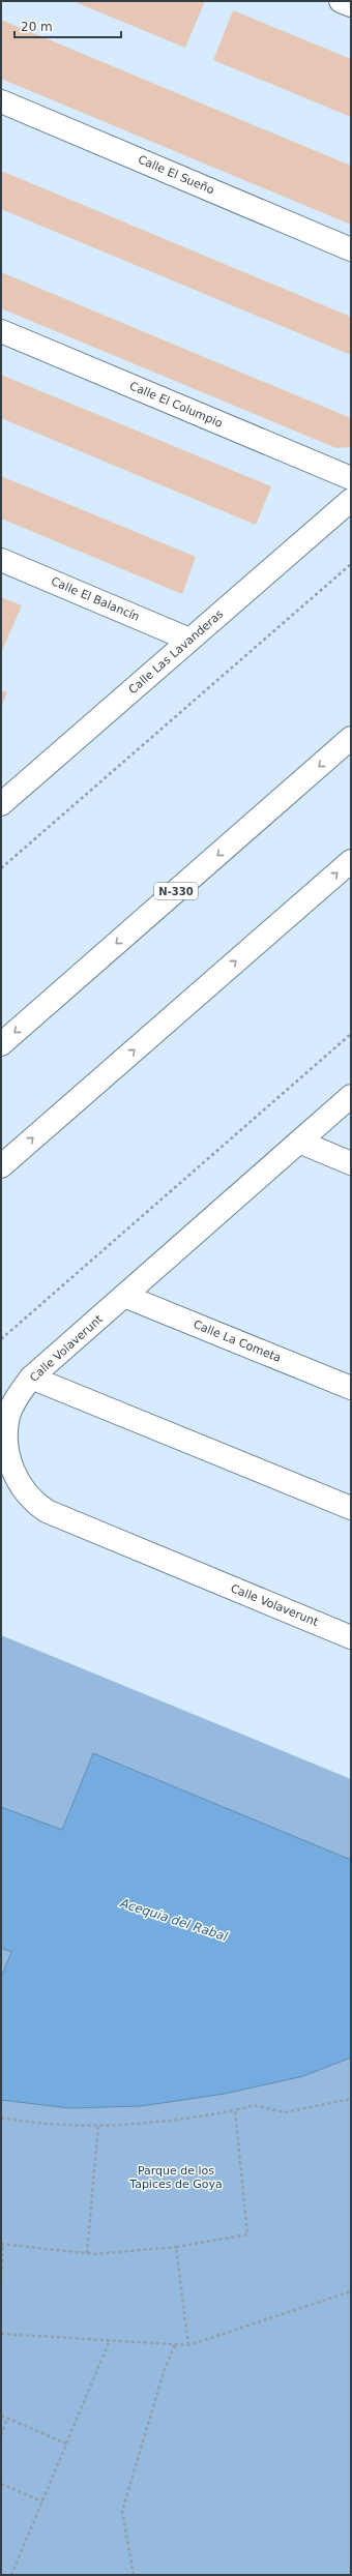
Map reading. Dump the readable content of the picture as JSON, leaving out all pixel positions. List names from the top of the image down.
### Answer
{
  "streets": {
    "main road": [
      "Calle El Sueño",
      "Calle El Columpio",
      "Calle El Balancín",
      "Calle Las Lavanderas",
      "N-330",
      "Calle La Cometa",
      "Calle Volaverunt"
    ]
  },
  "crossings": [
    ["Calle El Balancín", "Calle Las Lavanderas"],
    ["Calle La Cometa", "Calle Volaverunt"]
  ],
  "water": ["Acequia del Rabal"],
  "parks": ["Parque de los Tapices de Goya"],
  "scale_bar": "20 m"
}
